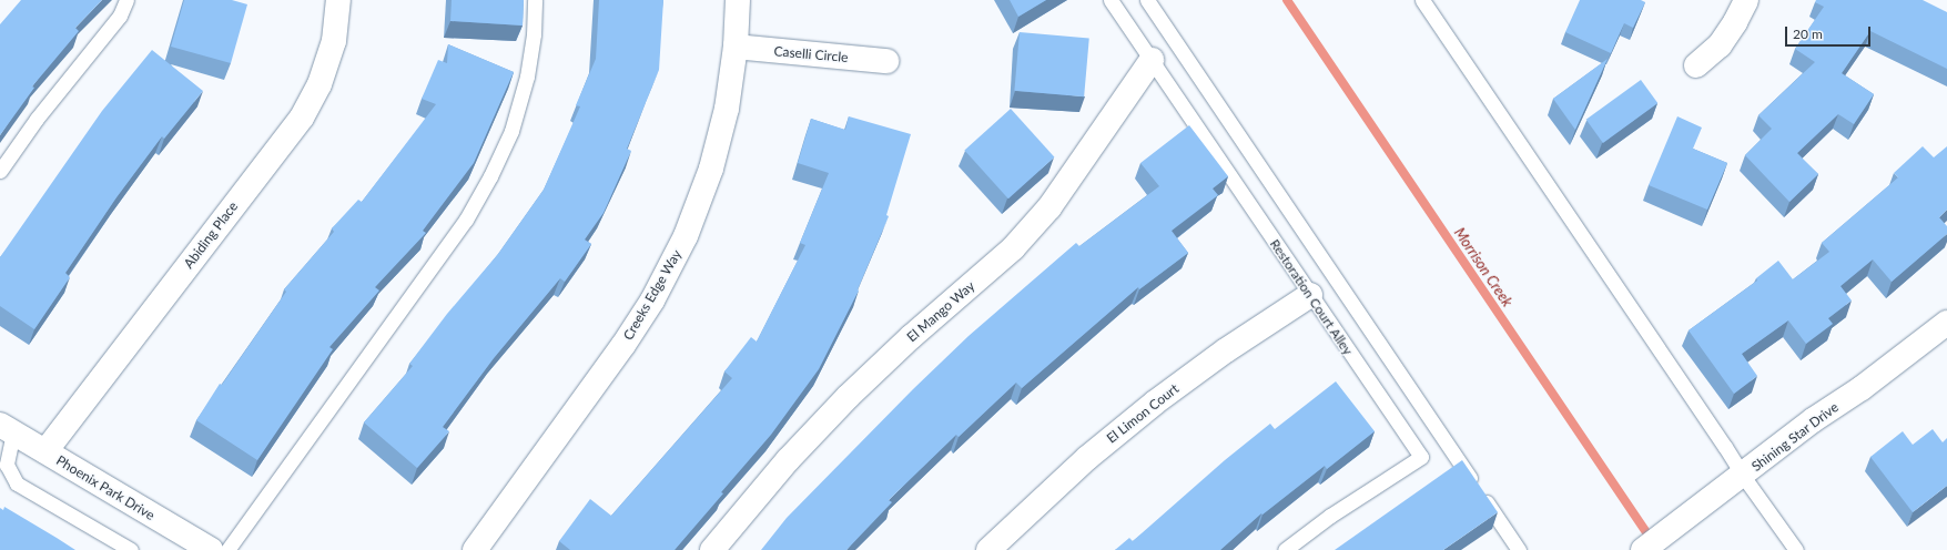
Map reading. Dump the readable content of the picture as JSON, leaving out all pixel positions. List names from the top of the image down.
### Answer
{
  "streets": {
    "street": [
      "Caselli Circle",
      "Abiding Place",
      "Creeks Edge Way",
      "El Mango Way",
      "El Limon Court",
      "Shining Star Drive",
      "Phoenix Park Drive"
    ],
    "lane": ["Restoration Court Alley"]
  },
  "crossings": [
    ["Caselli Circle", "Creeks Edge Way"],
    ["Abiding Place", "Phoenix Park Drive"],
    ["Restoration Court Alley", "El Mango Way"],
    ["Restoration Court Alley", "El Limon Court"]
  ],
  "water": ["Morrison Creek"],
  "scale_bar": "20 m"
}
